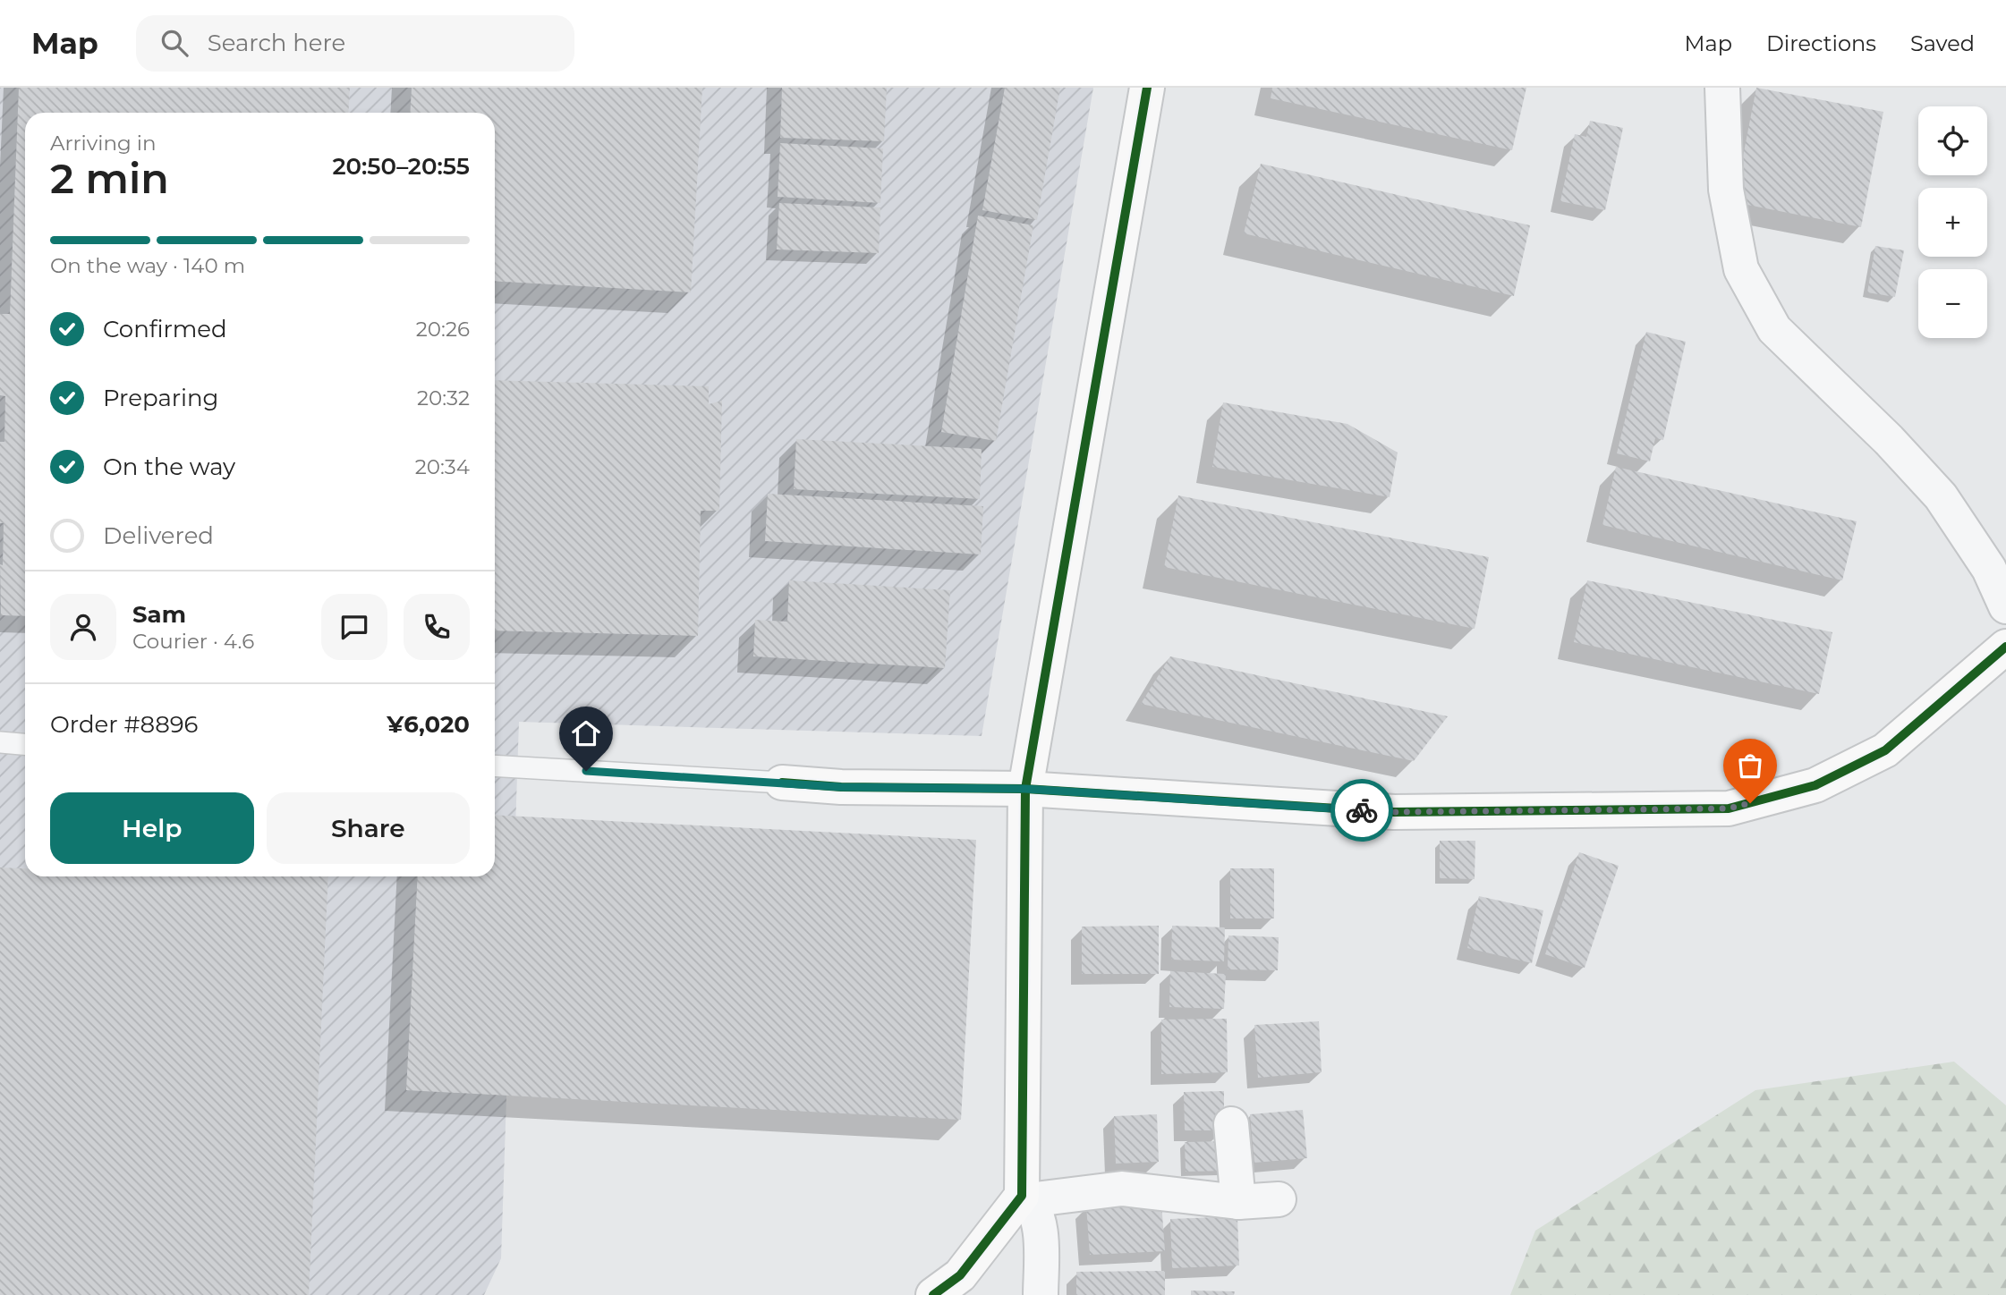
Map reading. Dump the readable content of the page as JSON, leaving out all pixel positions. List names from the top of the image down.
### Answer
{
  "page": {
    "header": "Map",
    "search": "Search here",
    "nav": ["Map", "Directions", "Saved"],
    "map_buttons": ["+", "−"],
    "heading": ["2 min", "Arriving in", "20:50–20:55"],
    "panel": [
      "Sam",
      "Courier · 4.6",
      "Order #8896",
      "¥6,020"
    ],
    "bar": "On the way · 140 m",
    "list": [
      ["Confirmed", "20:26"],
      ["Preparing", "20:32"],
      ["On the way", "20:34"],
      "Delivered"
    ],
    "buttons": ["Help", "Share"]
  }
}
